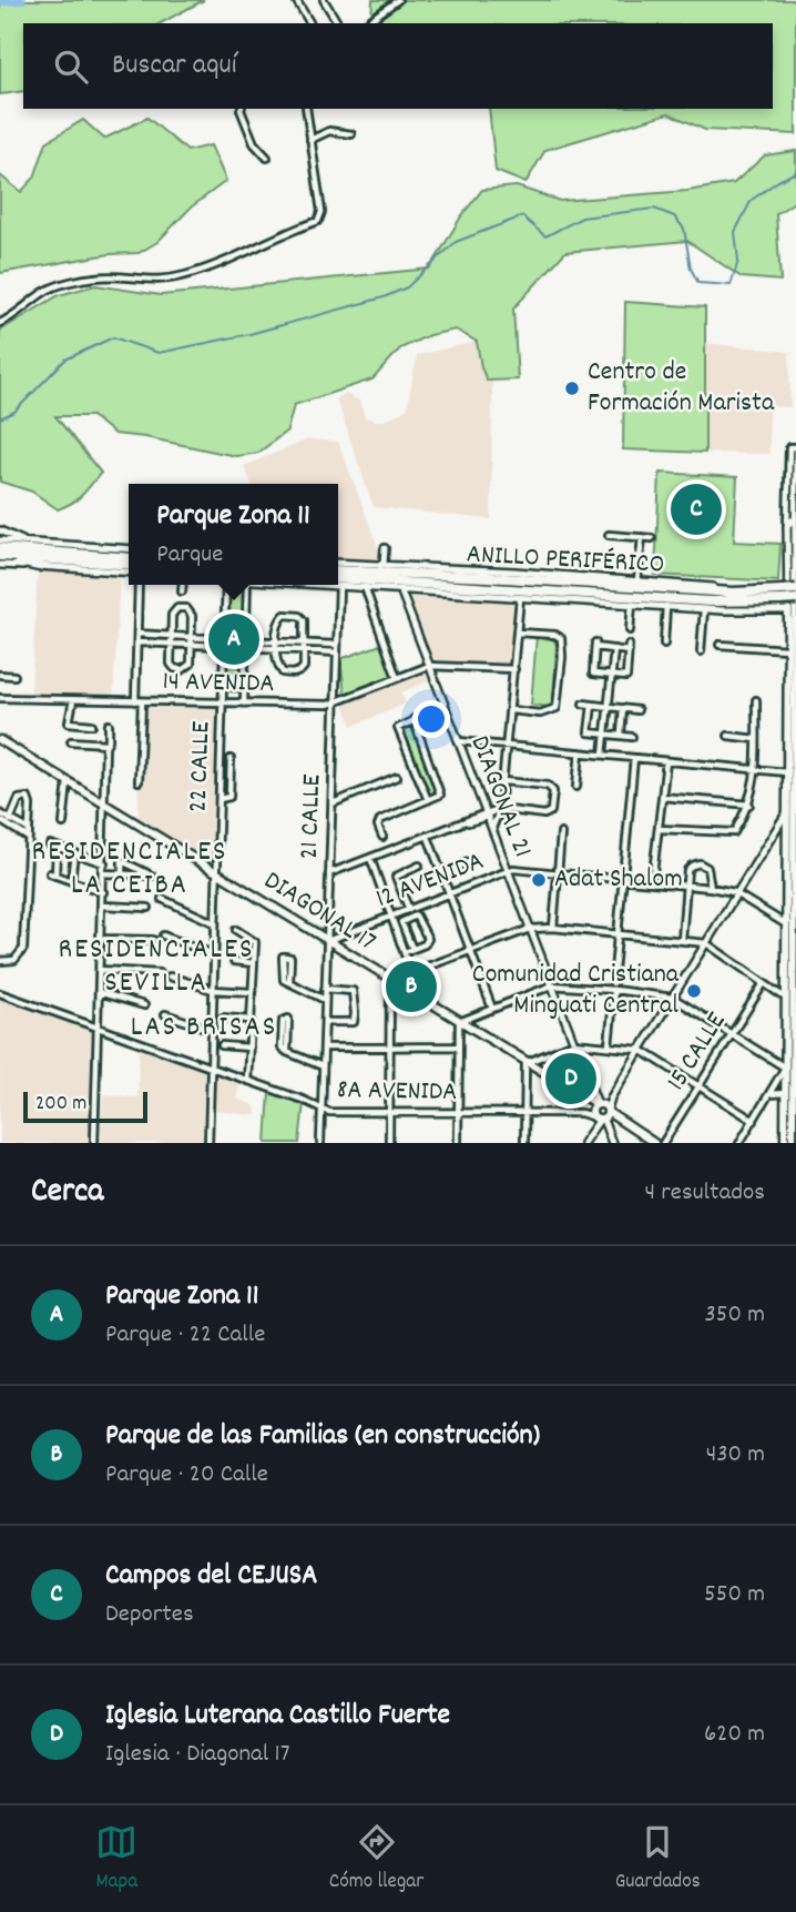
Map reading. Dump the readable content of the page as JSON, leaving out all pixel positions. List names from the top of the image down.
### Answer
{
  "streets": {
    "highway": ["ANILLO PERIFÉRICO"],
    "main road": ["DIAGONAL 17"],
    "street": [
      "14 AVENIDA",
      "22 CALLE",
      "DIAGONAL 21",
      "21 CALLE",
      "12 AVENIDA",
      "15 CALLE",
      "8A AVENIDA"
    ]
  },
  "crossings": [
    ["ANILLO PERIFÉRICO", "DIAGONAL 21"],
    ["14 AVENIDA", "22 CALLE"],
    ["14 AVENIDA", "DIAGONAL 21"],
    ["14 AVENIDA", "21 CALLE"],
    ["22 CALLE", "DIAGONAL 17"],
    ["22 CALLE", "8A AVENIDA"],
    ["DIAGONAL 21", "12 AVENIDA"],
    ["DIAGONAL 21", "DIAGONAL 17"],
    ["DIAGONAL 21", "8A AVENIDA"],
    ["21 CALLE", "12 AVENIDA"],
    ["21 CALLE", "DIAGONAL 17"],
    ["21 CALLE", "8A AVENIDA"],
    ["12 AVENIDA", "DIAGONAL 17"],
    ["DIAGONAL 17", "8A AVENIDA"]
  ],
  "districts": ["RESIDENCIALES LA CEIBA", "RESIDENCIALES SEVILLA", "LAS BRISAS"],
  "places": ["Centro de Formación Marista", "Adat Shalom", "Comunidad Cristiana Minguati Central"],
  "scale_bar": "200 m",
  "page": {
    "search": "Buscar aquí",
    "pins": [
      "C",
      "A",
      "B",
      "D"
    ],
    "popup": ["Parque Zona 11", "Parque"],
    "scale": "200 m",
    "heading": ["Cerca", "4 resultados"],
    "list": [
      {
        "mark": "A",
        "name": "Parque Zona 11",
        "note": "Parque · 22 Calle",
        "value": "350 m"
      },
      {
        "mark": "B",
        "name": "Parque de las Familias (en construcción)",
        "note": "Parque · 20 Calle",
        "value": "430 m"
      },
      {
        "mark": "C",
        "name": "Campos del CEJUSA",
        "note": "Deportes",
        "value": "550 m"
      },
      {
        "mark": "D",
        "name": "Iglesia Luterana Castillo Fuerte",
        "note": "Iglesia · Diagonal 17",
        "value": "620 m"
      }
    ],
    "nav": ["Mapa", "Cómo llegar", "Guardados"]
  }
}
